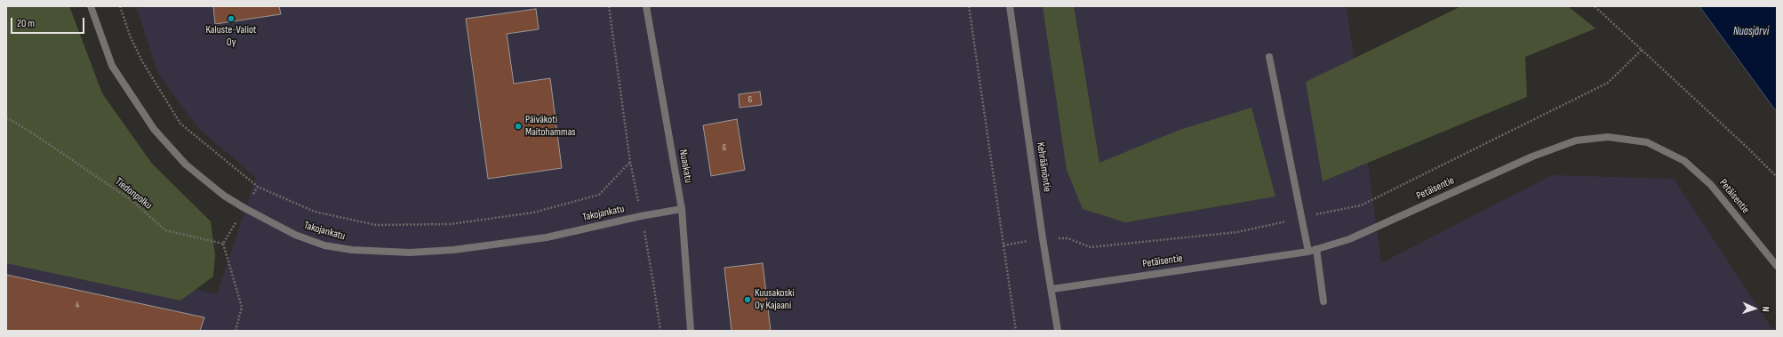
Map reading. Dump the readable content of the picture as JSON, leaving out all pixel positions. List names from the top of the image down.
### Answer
{
  "streets": {
    "street": [
      "Nuaskatu",
      "Kehräämöntie",
      "Petäisentie",
      "Takojankatu"
    ],
    "path": ["Tiedonpolku"]
  },
  "crossings": [
    ["Nuaskatu", "Takojankatu"],
    ["Kehräämöntie", "Petäisentie"]
  ],
  "water": ["Nuasjärvi"],
  "places": ["Kaluste-Valiot Oy", "Päiväkoti Maitohammas", "Kuusakoski Oy Kajaani"],
  "house_numbers": ["6", "6", "4"],
  "scale_bar": "20 m",
  "north": "right"
}
